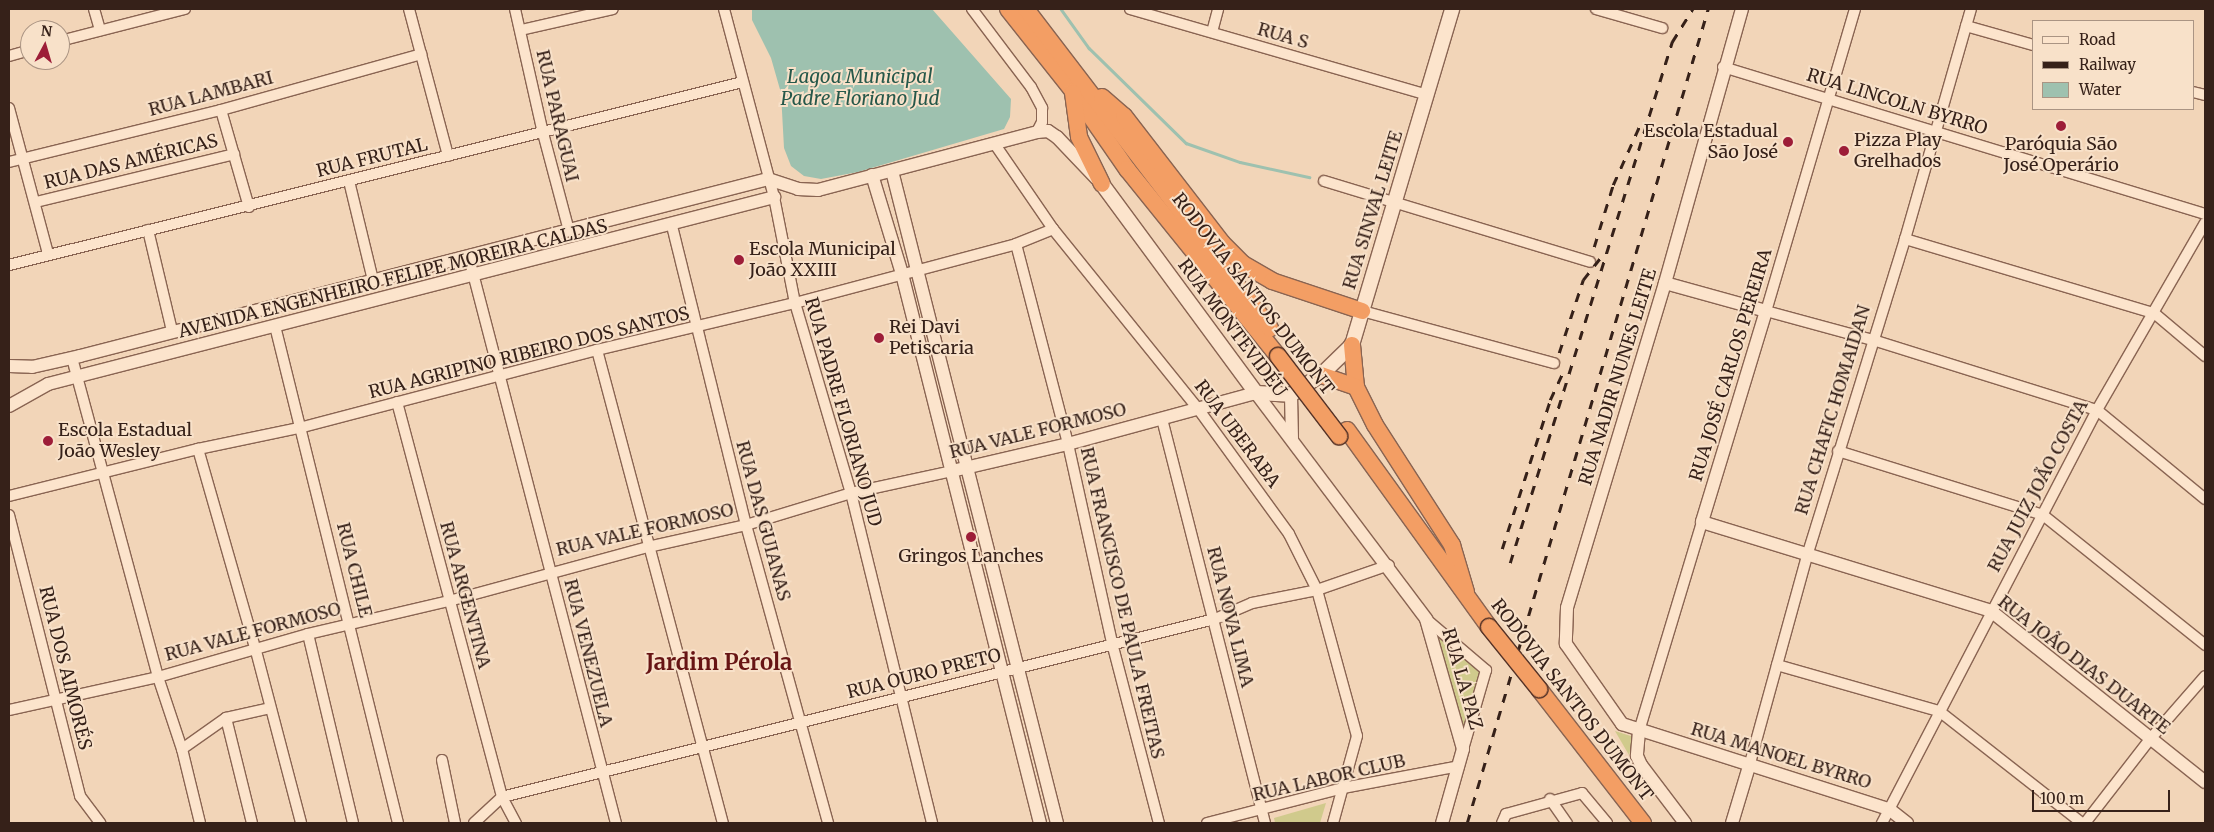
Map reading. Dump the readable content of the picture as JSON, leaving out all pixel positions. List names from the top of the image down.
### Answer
{
  "streets": {
    "highway": ["RODOVIA SANTOS DUMONT"],
    "main road": ["RUA SINVAL LEITE", "RUA MONTEVIDÉU", "RUA VALE FORMOSO"],
    "street": [
      "RUA S",
      "RUA LAMBARI",
      "RUA LINCOLN BYRRO",
      "RUA PARAGUAI",
      "RUA FRUTAL",
      "RUA DAS AMÉRICAS",
      "AVENIDA ENGENHEIRO FELIPE MOREIRA CALDAS",
      "RUA AGRIPINO RIBEIRO DOS SANTOS",
      "RUA JOSÉ CARLOS PEREIRA",
      "RUA NADIR NUNES LEITE",
      "RUA CHAFIC HOMAIDAN",
      "RUA PADRE FLORIANO JUD",
      "RUA UBERABA",
      "RUA JUIZ JOÃO COSTA",
      "RUA DAS GUIANAS",
      "RUA CHILE",
      "RUA ARGENTINA",
      "RUA FRANCISCO DE PAULA FREITAS",
      "RUA NOVA LIMA",
      "RUA VENEZUELA",
      "RUA JOÃO DIAS DUARTE",
      "RUA DOS AIMORÉS",
      "RUA OURO PRETO",
      "RUA LA PAZ",
      "RUA MANOEL BYRRO",
      "RUA LABOR CLUB"
    ]
  },
  "crossings": [
    ["RUA S", "RUA SINVAL LEITE"],
    ["RUA LINCOLN BYRRO", "RUA JOSÉ CARLOS PEREIRA"],
    ["RUA LINCOLN BYRRO", "RUA NADIR NUNES LEITE"],
    ["RUA LINCOLN BYRRO", "RUA CHAFIC HOMAIDAN"],
    ["RUA PARAGUAI", "RUA FRUTAL"],
    ["RUA PARAGUAI", "AVENIDA ENGENHEIRO FELIPE MOREIRA CALDAS"],
    ["RUA FRUTAL", "RUA PADRE FLORIANO JUD"],
    ["RUA SINVAL LEITE", "RUA VALE FORMOSO"],
    ["AVENIDA ENGENHEIRO FELIPE MOREIRA CALDAS", "RUA PADRE FLORIANO JUD"],
    ["AVENIDA ENGENHEIRO FELIPE MOREIRA CALDAS", "RUA DAS GUIANAS"],
    ["AVENIDA ENGENHEIRO FELIPE MOREIRA CALDAS", "RUA CHILE"],
    ["AVENIDA ENGENHEIRO FELIPE MOREIRA CALDAS", "RUA VENEZUELA"],
    ["RUA MONTEVIDÉU", "RUA VALE FORMOSO"],
    ["RUA MONTEVIDÉU", "RUA OURO PRETO"],
    ["RUA MONTEVIDÉU", "RUA LA PAZ"],
    ["RUA AGRIPINO RIBEIRO DOS SANTOS", "RUA PADRE FLORIANO JUD"],
    ["RUA AGRIPINO RIBEIRO DOS SANTOS", "RUA UBERABA"],
    ["RUA AGRIPINO RIBEIRO DOS SANTOS", "RUA DAS GUIANAS"],
    ["RUA AGRIPINO RIBEIRO DOS SANTOS", "RUA CHILE"],
    ["RUA AGRIPINO RIBEIRO DOS SANTOS", "RUA ARGENTINA"],
    ["RUA AGRIPINO RIBEIRO DOS SANTOS", "RUA FRANCISCO DE PAULA FREITAS"],
    ["RUA AGRIPINO RIBEIRO DOS SANTOS", "RUA VENEZUELA"],
    ["RUA JOSÉ CARLOS PEREIRA", "RUA NADIR NUNES LEITE"],
    ["RUA JOSÉ CARLOS PEREIRA", "RUA JOÃO DIAS DUARTE"],
    ["RUA JOSÉ CARLOS PEREIRA", "RUA MANOEL BYRRO"],
    ["RUA NADIR NUNES LEITE", "RUA MANOEL BYRRO"],
    ["RUA CHAFIC HOMAIDAN", "RUA JOÃO DIAS DUARTE"],
    ["RUA CHAFIC HOMAIDAN", "RUA MANOEL BYRRO"],
    ["RUA PADRE FLORIANO JUD", "RUA VALE FORMOSO"],
    ["RUA PADRE FLORIANO JUD", "RUA OURO PRETO"],
    ["RUA VALE FORMOSO", "RUA UBERABA"],
    ["RUA VALE FORMOSO", "RUA DAS GUIANAS"],
    ["RUA VALE FORMOSO", "RUA CHILE"],
    ["RUA VALE FORMOSO", "RUA ARGENTINA"],
    ["RUA VALE FORMOSO", "RUA FRANCISCO DE PAULA FREITAS"],
    ["RUA VALE FORMOSO", "RUA NOVA LIMA"],
    ["RUA VALE FORMOSO", "RUA VENEZUELA"],
    ["RUA VALE FORMOSO", "RUA DOS AIMORÉS"],
    ["RUA UBERABA", "RUA OURO PRETO"],
    ["RUA UBERABA", "RUA LABOR CLUB"],
    ["RUA JUIZ JOÃO COSTA", "RUA JOÃO DIAS DUARTE"],
    ["RUA JUIZ JOÃO COSTA", "RUA MANOEL BYRRO"],
    ["RUA DAS GUIANAS", "RUA OURO PRETO"],
    ["RUA ARGENTINA", "RUA OURO PRETO"],
    ["RUA FRANCISCO DE PAULA FREITAS", "RUA OURO PRETO"],
    ["RUA NOVA LIMA", "RUA OURO PRETO"],
    ["RUA NOVA LIMA", "RUA LABOR CLUB"],
    ["RUA VENEZUELA", "RUA OURO PRETO"]
  ],
  "districts": ["Jardim Pérola"],
  "water": ["Lagoa Municipal Padre Floriano Jud"],
  "places": [
    "Paróquia São José Operário",
    "Escola Estadual São José",
    "Pizza Play Grelhados",
    "Escola Municipal João XXIII",
    "Rei Davi Petiscaria",
    "Escola Estadual João Wesley",
    "Gringos Lanches"
  ],
  "legend": ["Road", "Railway", "Water"],
  "scale_bar": "100 m",
  "north": "top"
}
